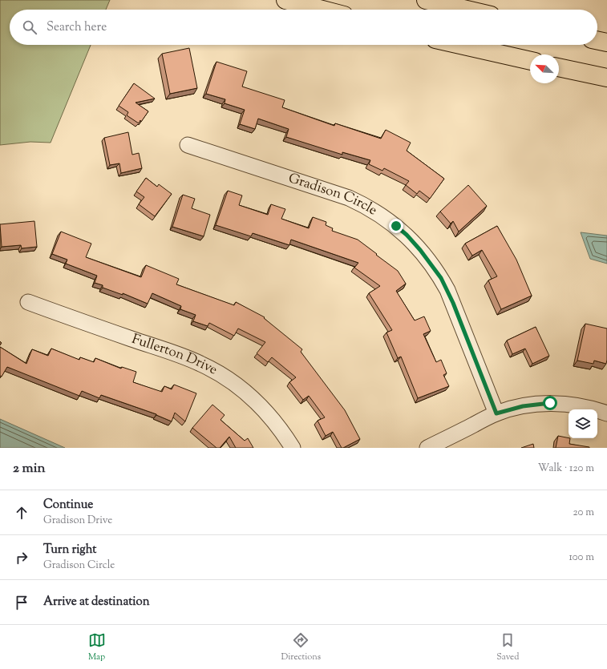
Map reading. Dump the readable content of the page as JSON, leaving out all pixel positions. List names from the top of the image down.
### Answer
{
  "streets": {
    "street": ["Gradison Circle", "Fullerton Drive"]
  },
  "north": "top left",
  "page": {
    "search": "Search here",
    "heading": ["2 min", "Walk · 120 m"],
    "list": [
      ["Continue", "Gradison Drive", "20 m"],
      ["Turn right", "Gradison Circle", "100 m"],
      "Arrive at destination"
    ],
    "nav": ["Map", "Directions", "Saved"]
  }
}
